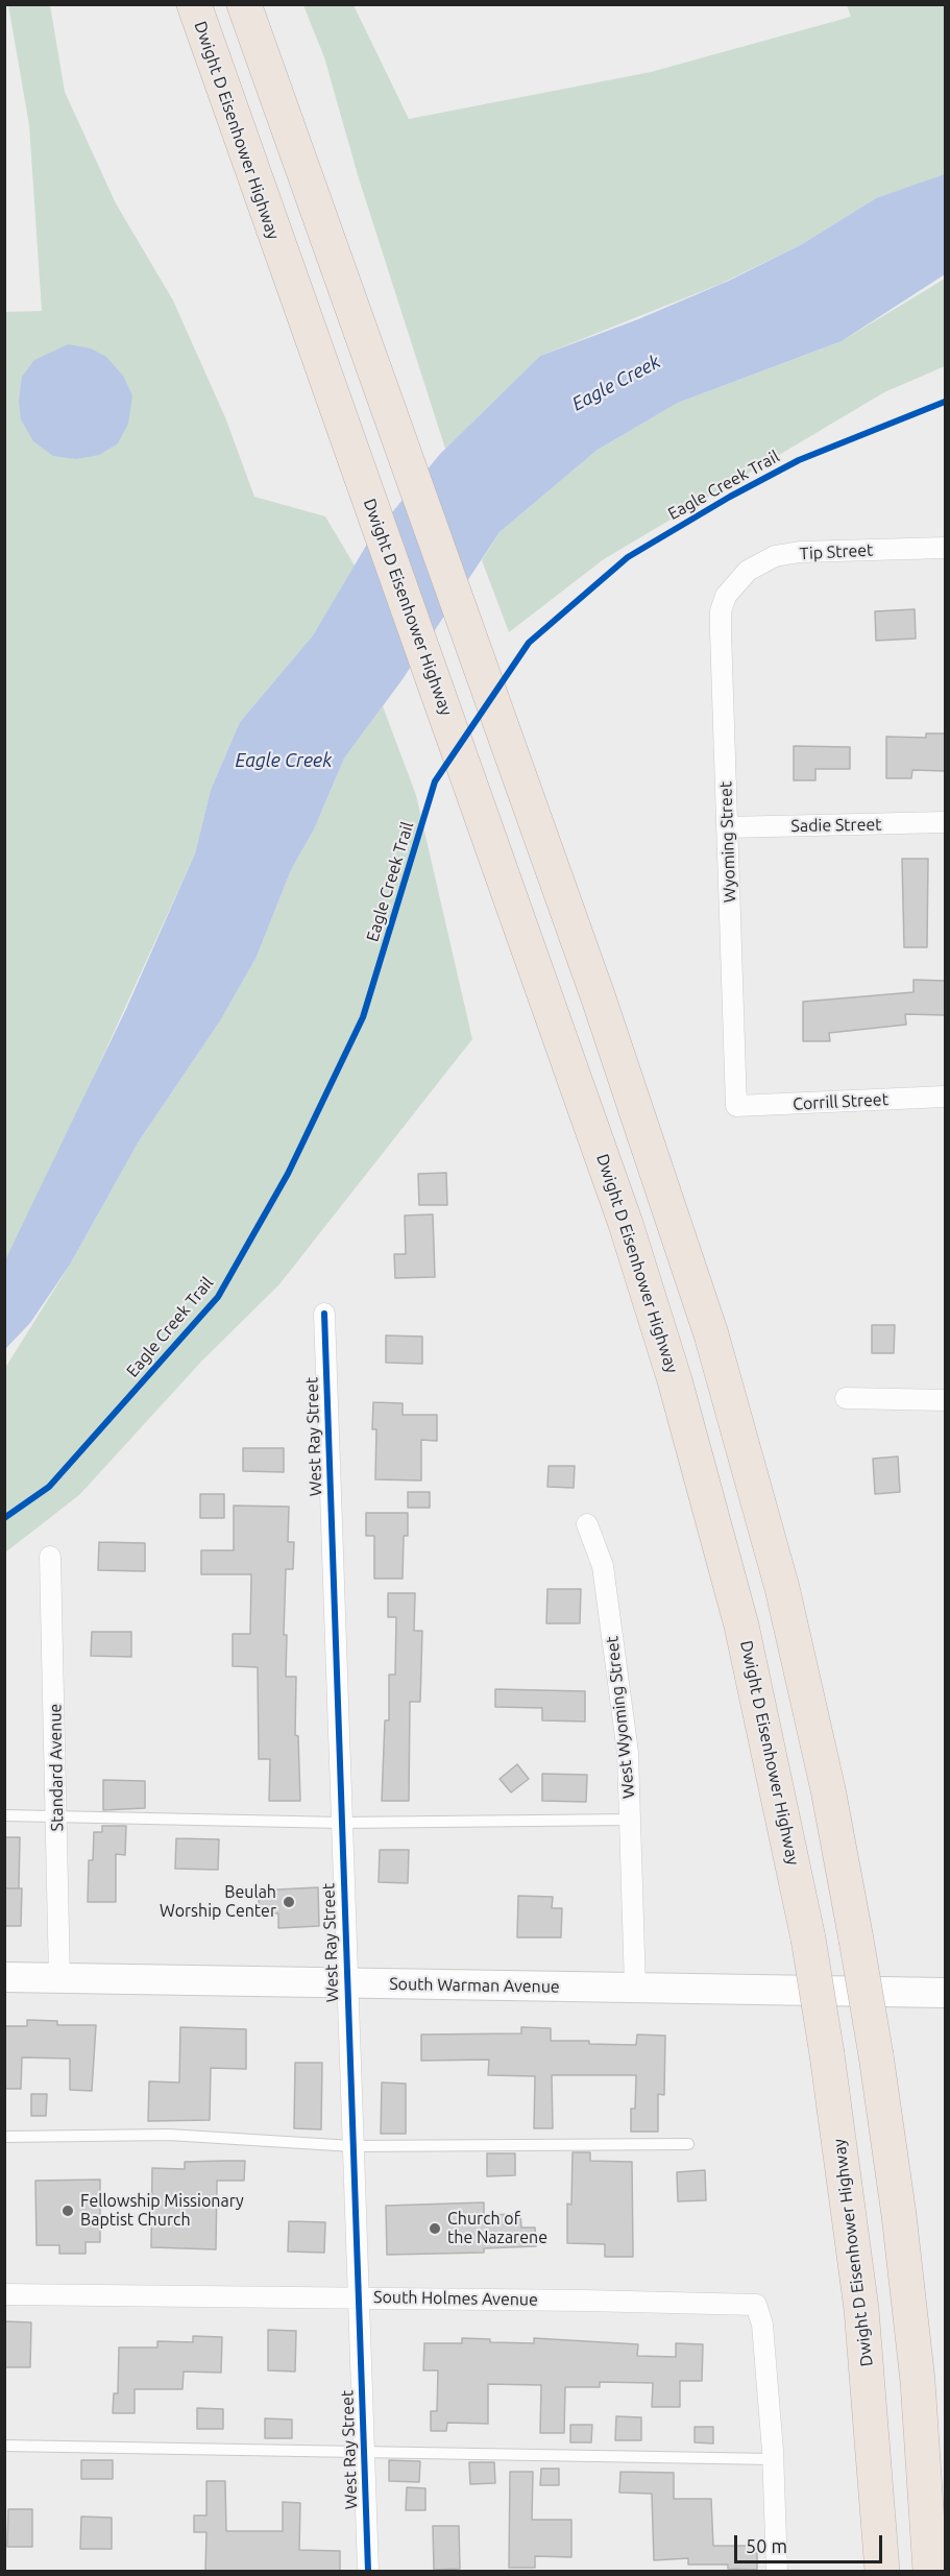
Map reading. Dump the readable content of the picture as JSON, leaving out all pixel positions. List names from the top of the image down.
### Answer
{
  "streets": {
    "highway": ["Dwight D Eisenhower Highway"],
    "main road": ["South Warman Avenue"],
    "street": [
      "Tip Street",
      "Sadie Street",
      "Wyoming Street",
      "Corrill Street",
      "West Ray Street",
      "West Wyoming Street",
      "Standard Avenue",
      "South Holmes Avenue"
    ],
    "cycle path": ["Eagle Creek Trail"]
  },
  "crossings": [
    ["Tip Street", "Wyoming Street"],
    ["Sadie Street", "Wyoming Street"],
    ["Wyoming Street", "Corrill Street"],
    ["West Ray Street", "South Warman Avenue"],
    ["West Ray Street", "South Holmes Avenue"],
    ["West Wyoming Street", "South Warman Avenue"],
    ["Standard Avenue", "South Warman Avenue"]
  ],
  "water": ["Eagle Creek"],
  "places": ["Beulah Worship Center", "Fellowship Missionary Baptist Church", "Church of the Nazarene"],
  "scale_bar": "50 m"
}
